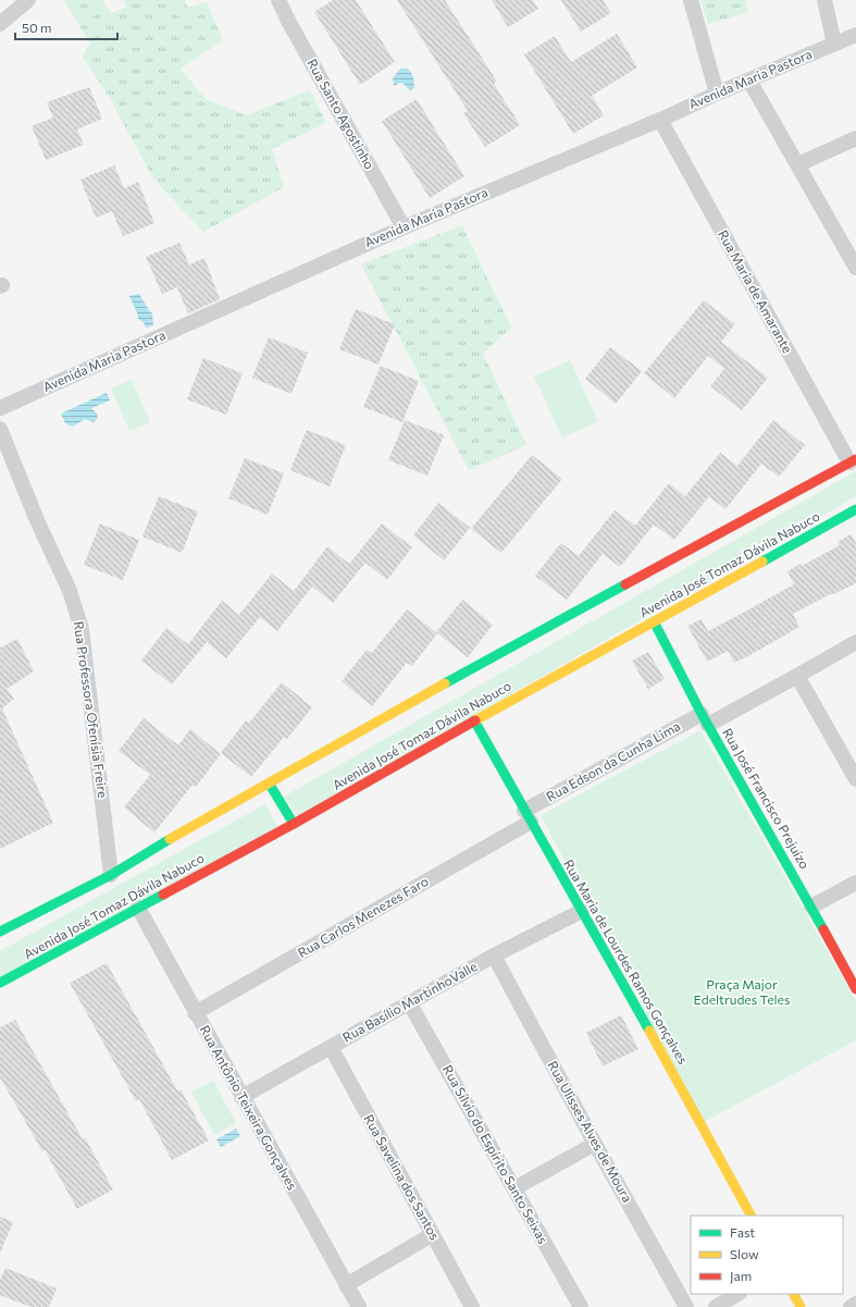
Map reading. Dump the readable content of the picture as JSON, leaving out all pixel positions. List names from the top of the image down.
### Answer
{
  "streets": {
    "main road": ["Avenida José Tomaz Dávila Nabuco", "Rua José Francisco Prejuízo", "Rua Maria de Lourdes Ramos Gonçalves"],
    "street": [
      "Avenida Maria Pastora",
      "Rua Santo Agostinho",
      "Rua Maria de Amarante",
      "Rua Professora Ofenísia Freire",
      "Rua Edson da Cunha Lima",
      "Rua Carlos Menezes Faro",
      "Rua Basílio MartinhoValle",
      "Rua Antônio Teixeira Gonçalves",
      "Rua Ulisses Alves de Moura",
      "Rua Sílvio do Espírito Santo Seixas",
      "Rua Savelina dos Santos"
    ]
  },
  "crossings": [
    ["Avenida Maria Pastora", "Rua Santo Agostinho"],
    ["Avenida Maria Pastora", "Rua Maria de Amarante"],
    ["Avenida José Tomaz Dávila Nabuco", "Rua José Francisco Prejuízo"],
    ["Avenida José Tomaz Dávila Nabuco", "Rua Maria de Lourdes Ramos Gonçalves"],
    ["Avenida José Tomaz Dávila Nabuco", "Rua Antônio Teixeira Gonçalves"],
    ["Rua Edson da Cunha Lima", "Rua José Francisco Prejuízo"],
    ["Rua Edson da Cunha Lima", "Rua Carlos Menezes Faro"],
    ["Rua Edson da Cunha Lima", "Rua Maria de Lourdes Ramos Gonçalves"],
    ["Rua Carlos Menezes Faro", "Rua Maria de Lourdes Ramos Gonçalves"],
    ["Rua Carlos Menezes Faro", "Rua Antônio Teixeira Gonçalves"],
    ["Rua Maria de Lourdes Ramos Gonçalves", "Rua Basílio MartinhoValle"],
    ["Rua Basílio MartinhoValle", "Rua Antônio Teixeira Gonçalves"],
    ["Rua Basílio MartinhoValle", "Rua Ulisses Alves de Moura"],
    ["Rua Basílio MartinhoValle", "Rua Sílvio do Espírito Santo Seixas"],
    ["Rua Basílio MartinhoValle", "Rua Savelina dos Santos"]
  ],
  "parks": ["Praça Major Edeltrudes Teles"],
  "legend": ["Fast", "Slow", "Jam"],
  "scale_bar": "50 m"
}
